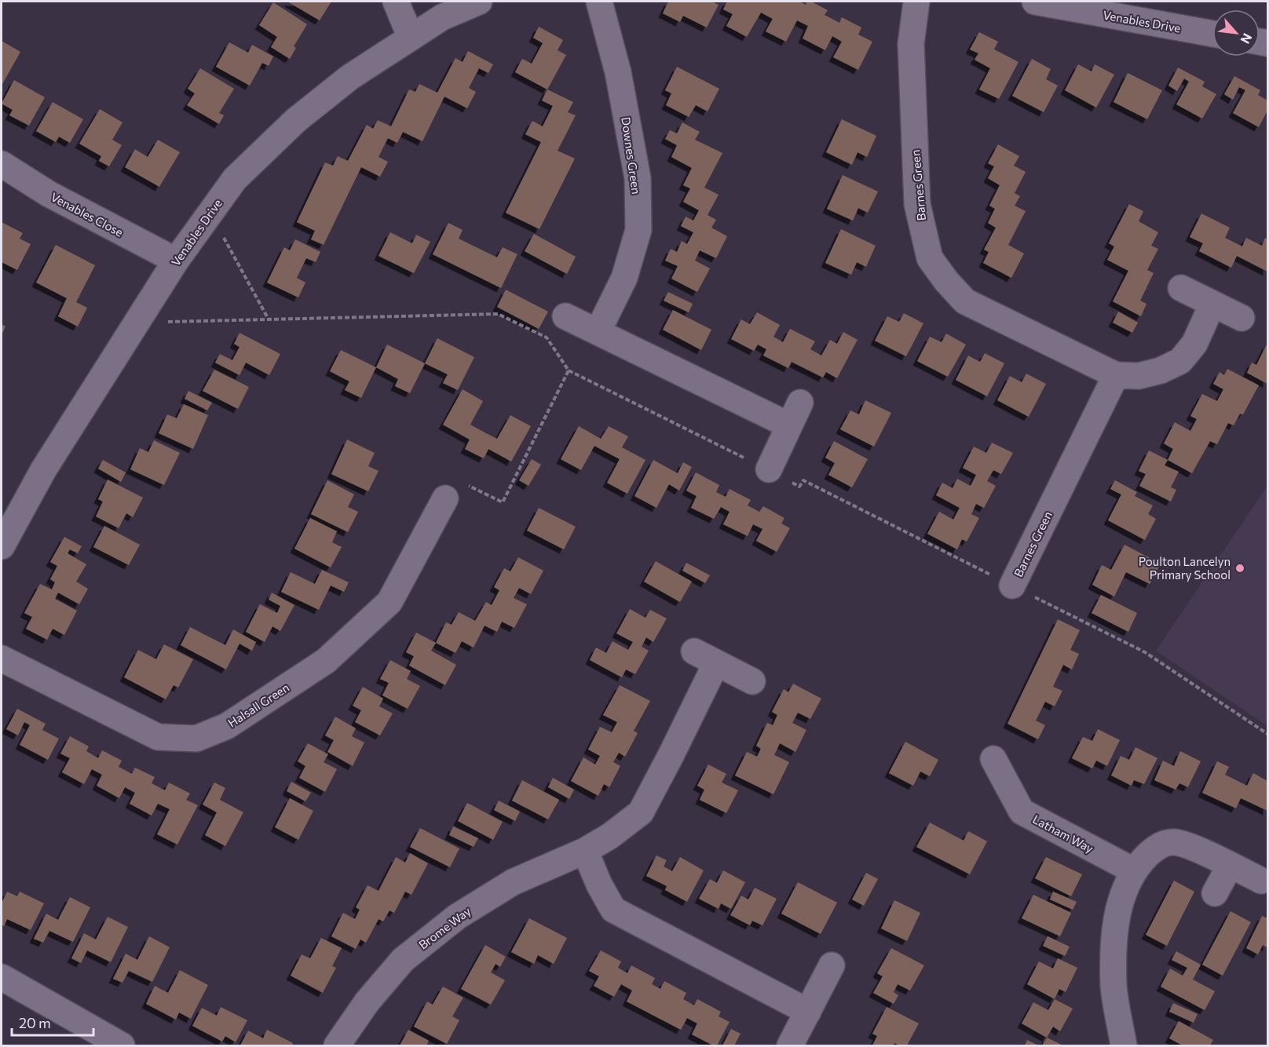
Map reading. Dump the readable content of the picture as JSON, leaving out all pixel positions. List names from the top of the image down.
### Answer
{
  "streets": {
    "street": [
      "Venables Drive",
      "Downes Green",
      "Barnes Green",
      "Venables Close",
      "Halsall Green",
      "Latham Way",
      "Brome Way"
    ]
  },
  "crossings": [
    ["Venables Drive", "Venables Close"]
  ],
  "places": ["Poulton Lancelyn Primary School"],
  "scale_bar": "20 m",
  "north": "bottom right"
}
